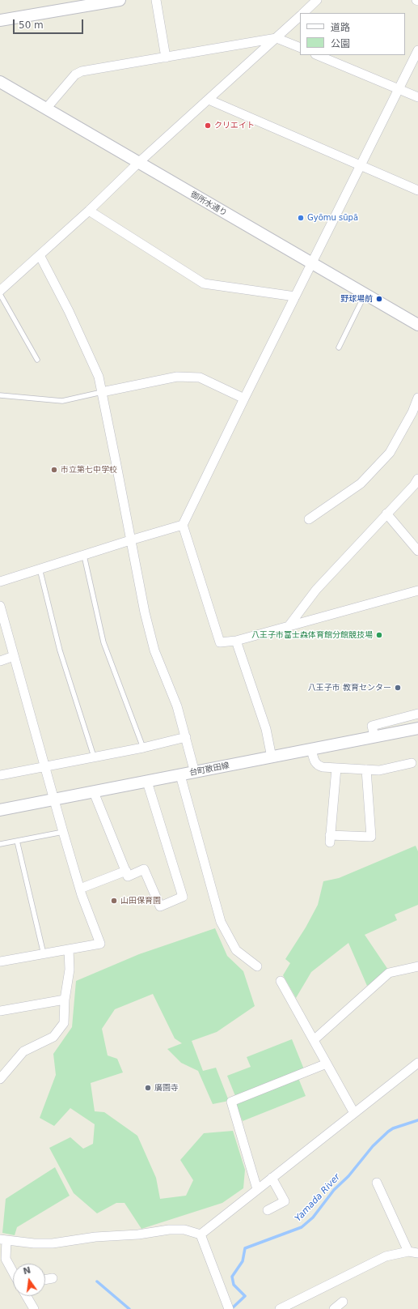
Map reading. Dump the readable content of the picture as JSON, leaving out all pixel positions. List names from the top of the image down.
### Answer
{
  "streets": {
    "street": ["御所水通り", "台町散田線"]
  },
  "water": ["Yamada River"],
  "places": [
    "クリエイト",
    "Gyōmu sūpā",
    "野球場前",
    "市立第七中学校",
    "八王子市富士森体育館分館競技場",
    "八王子市 教育センター",
    "山田保育園",
    "廣園寺"
  ],
  "legend": ["道路", "公園"],
  "scale_bar": "50 m",
  "north": "top"
}
